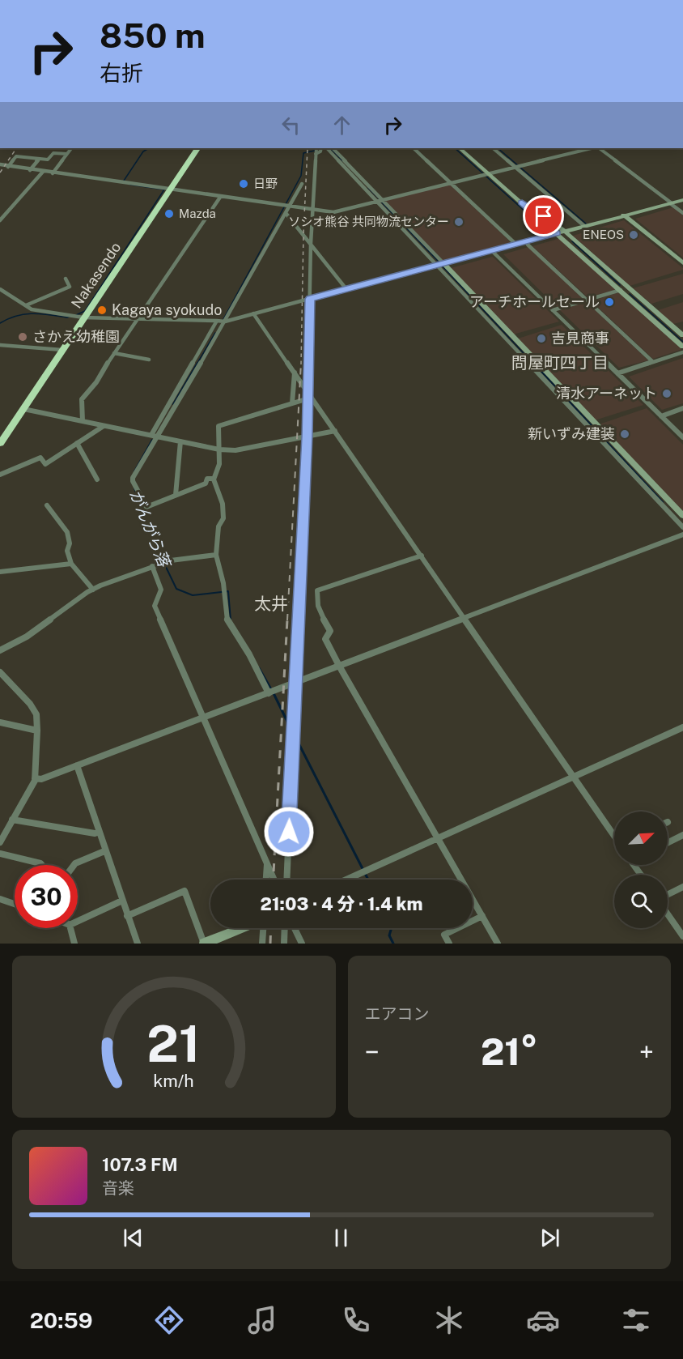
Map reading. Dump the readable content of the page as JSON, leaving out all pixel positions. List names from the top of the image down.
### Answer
{
  "streets": {
    "highway": ["Nakasendo"]
  },
  "districts": ["問屋町四丁目", "太井"],
  "water": ["がんがら落"],
  "places": [
    "日野",
    "Mazda",
    "ソシオ熊谷 共同物流センター",
    "ENEOS",
    "アーチホールセール",
    "Kagaya syokudo",
    "さかえ幼稚園",
    "吉見商事",
    "清水アーネット",
    "新いずみ建装"
  ],
  "north": "top right",
  "page": {
    "turn": ["850 m", "右折"],
    "limit": "30",
    "trip": "21:03 · 4 分 · 1.4 km",
    "tile": "エアコン",
    "heat": ["−", "21°", "+"],
    "song": ["107.3 FM", "音楽"],
    "tabs": "20:59",
    "gauge": ["21", "km/h"]
  }
}
